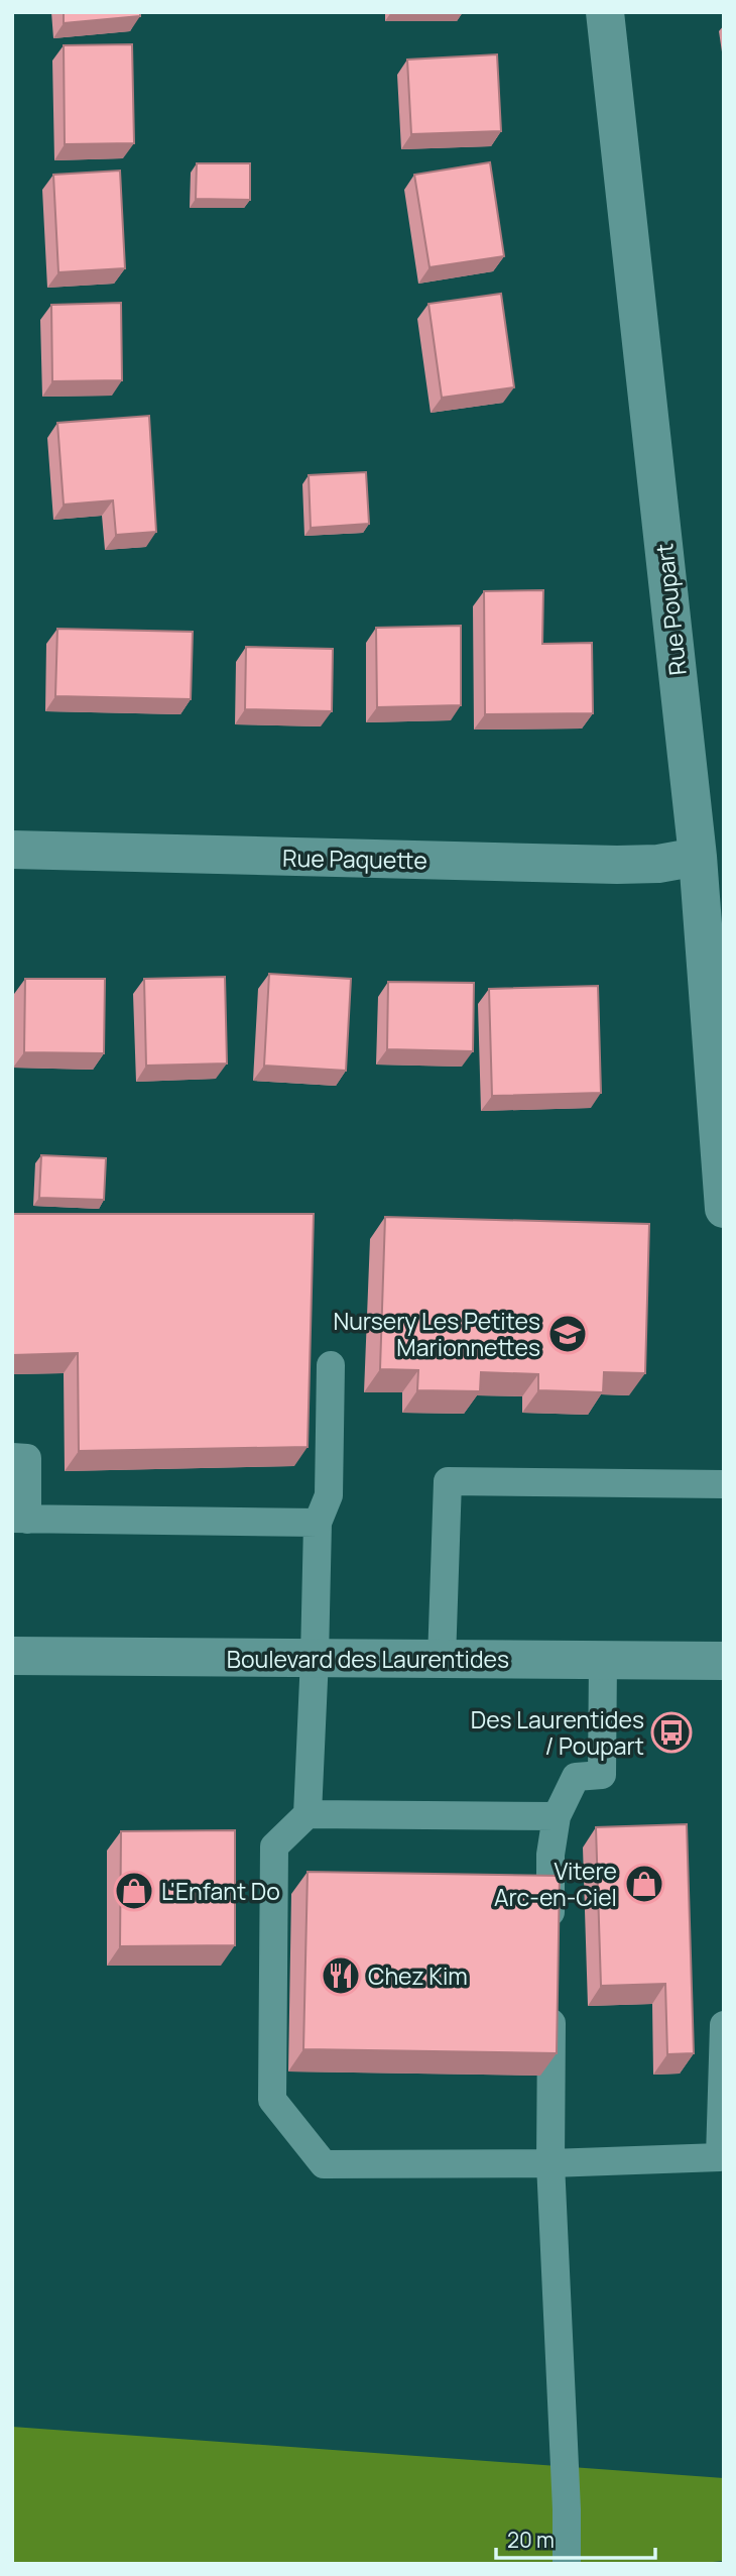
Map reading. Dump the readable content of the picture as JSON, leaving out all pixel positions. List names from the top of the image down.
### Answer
{
  "streets": {
    "street": ["Rue Poupart", "Rue Paquette", "Boulevard des Laurentides"]
  },
  "crossings": [
    ["Rue Poupart", "Rue Paquette"]
  ],
  "places": {
    "school or university": ["Nursery Les Petites Marionnettes"],
    "bus stop": ["Des Laurentides / Poupart"],
    "shop": ["Vitere Arc-en-Ciel", "L'Enfant Do"],
    "restaurant": ["Chez Kim"]
  },
  "scale_bar": "20 m"
}
